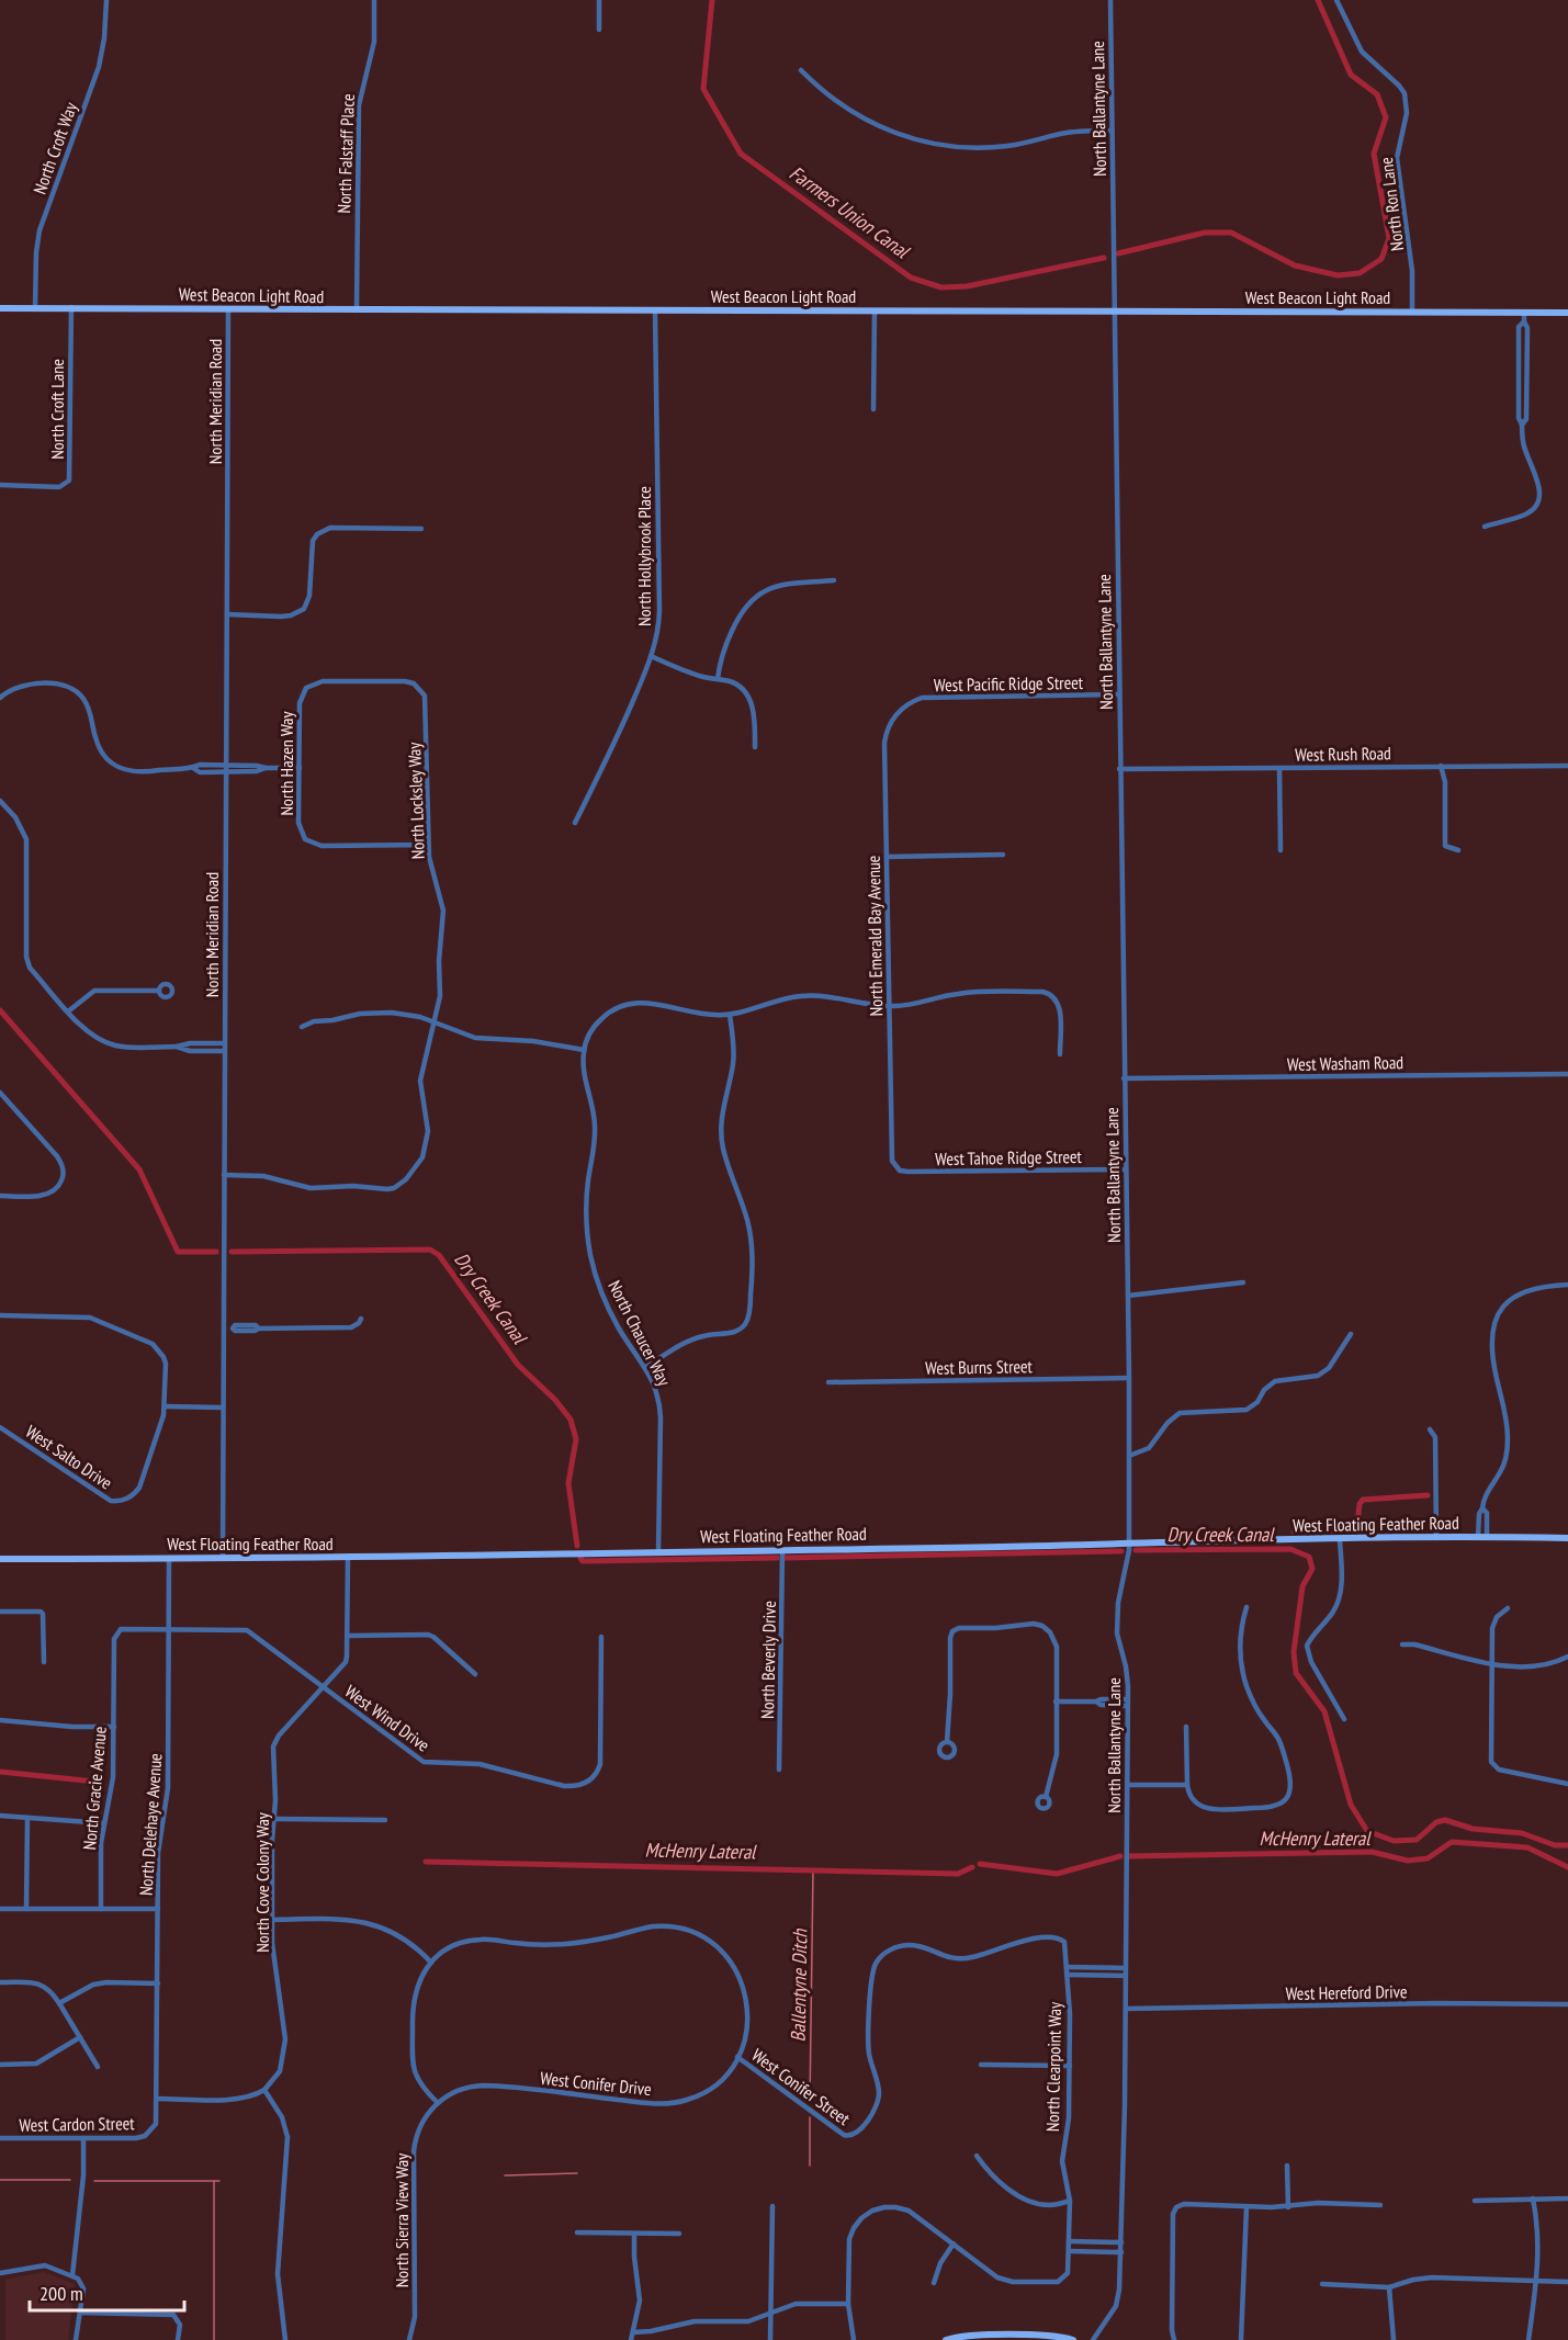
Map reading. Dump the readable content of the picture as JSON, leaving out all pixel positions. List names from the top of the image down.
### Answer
{
  "streets": {
    "main road": ["West Beacon Light Road", "West Floating Feather Road"],
    "street": [
      "North Ballantyne Lane",
      "North Croft Way",
      "North Falstaff Place",
      "North Ron Lane",
      "North Meridian Road",
      "North Croft Lane",
      "North Hollybrook Place",
      "West Pacific Ridge Street",
      "West Rush Road",
      "North Hazen Way",
      "North Locksley Way",
      "North Emerald Bay Avenue",
      "West Washam Road",
      "West Tahoe Ridge Street",
      "North Chaucer Way",
      "West Burns Street",
      "West Salto Drive",
      "North Beverly Drive",
      "West Wind Drive",
      "North Gracie Avenue",
      "North Delehaye Avenue",
      "North Cove Colony Way",
      "West Hereford Drive",
      "North Clearpoint Way",
      "West Conifer Drive",
      "West Conifer Street",
      "West Cardon Street",
      "North Sierra View Way"
    ]
  },
  "crossings": [
    ["North Ballantyne Lane", "West Beacon Light Road"],
    ["North Ballantyne Lane", "West Pacific Ridge Street"],
    ["North Ballantyne Lane", "West Rush Road"],
    ["North Ballantyne Lane", "West Washam Road"],
    ["North Ballantyne Lane", "West Tahoe Ridge Street"],
    ["North Ballantyne Lane", "West Burns Street"],
    ["North Ballantyne Lane", "West Floating Feather Road"],
    ["North Ballantyne Lane", "West Hereford Drive"],
    ["North Croft Way", "West Beacon Light Road"],
    ["North Falstaff Place", "West Beacon Light Road"],
    ["North Ron Lane", "West Beacon Light Road"],
    ["West Beacon Light Road", "North Meridian Road"],
    ["West Beacon Light Road", "North Croft Lane"],
    ["West Beacon Light Road", "North Hollybrook Place"],
    ["North Meridian Road", "North Locksley Way"],
    ["North Meridian Road", "West Floating Feather Road"],
    ["West Pacific Ridge Street", "North Emerald Bay Avenue"],
    ["North Hazen Way", "North Locksley Way"],
    ["North Emerald Bay Avenue", "West Tahoe Ridge Street"],
    ["North Chaucer Way", "West Floating Feather Road"],
    ["West Floating Feather Road", "North Beverly Drive"],
    ["West Floating Feather Road", "North Delehaye Avenue"],
    ["West Floating Feather Road", "North Cove Colony Way"],
    ["West Wind Drive", "North Gracie Avenue"],
    ["West Wind Drive", "North Delehaye Avenue"],
    ["West Wind Drive", "North Cove Colony Way"],
    ["North Delehaye Avenue", "West Cardon Street"],
    ["North Clearpoint Way", "West Conifer Street"],
    ["West Conifer Drive", "West Conifer Street"],
    ["West Conifer Drive", "North Sierra View Way"]
  ],
  "water": [
    "Farmers Union Canal",
    "Dry Creek Canal",
    "McHenry Lateral",
    "Ballentyne Ditch"
  ],
  "scale_bar": "200 m"
}
